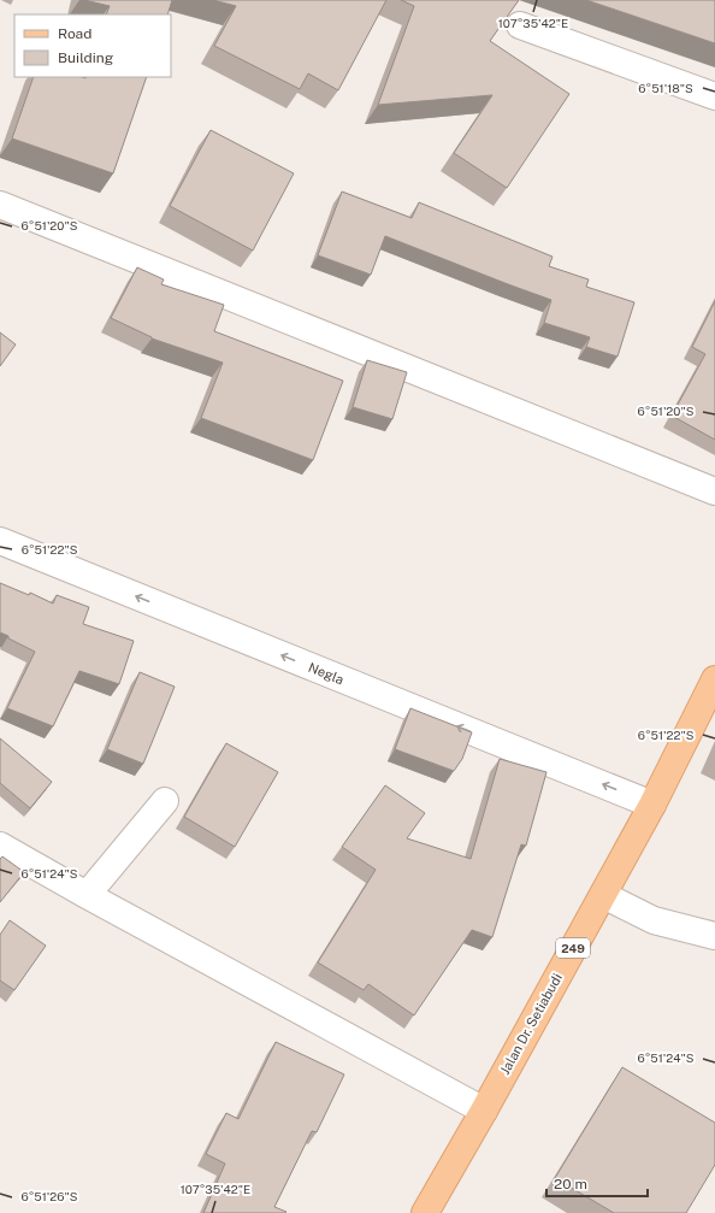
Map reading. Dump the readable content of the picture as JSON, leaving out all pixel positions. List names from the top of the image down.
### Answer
{
  "streets": {
    "main road": ["249", "Jalan Dr. Setiabudi"],
    "street": ["Negla"]
  },
  "crossings": [
    ["Negla", "Jalan Dr. Setiabudi"]
  ],
  "one_way": ["Negla"],
  "legend": ["Road", "Building"],
  "scale_bar": "20 m",
  "coordinates": [
    "107°35'42\"E",
    "6°51'18\"S",
    "6°51'20\"S",
    "6°51'22\"S",
    "6°51'24\"S",
    "6°51'26\"S"
  ]
}
